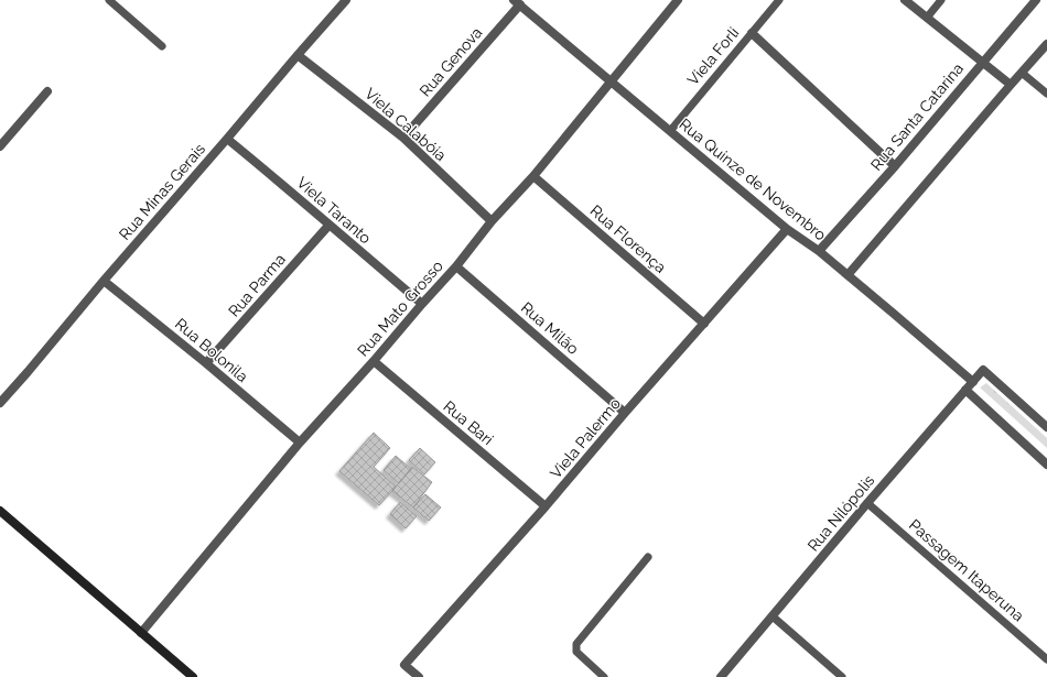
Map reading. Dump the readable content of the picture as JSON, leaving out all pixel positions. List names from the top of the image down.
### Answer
{
  "streets": {
    "street": [
      "Rua Genova",
      "Rua Santa Catarina",
      "Viela Calabóia",
      "Rua Quinze de Novembro",
      "Rua Minas Gerais",
      "Viela Taranto",
      "Rua Florença",
      "Rua Parma",
      "Rua Mato Grosso",
      "Rua Milão",
      "Rua Bolonila",
      "Rua Bari",
      "Viela Palermo",
      "Rua Nilópolis"
    ],
    "lane": ["Viela Forli", "Passagem Itaperuna"]
  },
  "crossings": [
    ["Viela Forli", "Rua Quinze de Novembro"],
    ["Rua Genova", "Viela Calabóia"],
    ["Rua Genova", "Rua Quinze de Novembro"],
    ["Rua Santa Catarina", "Rua Quinze de Novembro"],
    ["Viela Calabóia", "Rua Minas Gerais"],
    ["Viela Calabóia", "Rua Mato Grosso"],
    ["Rua Quinze de Novembro", "Rua Mato Grosso"],
    ["Rua Quinze de Novembro", "Viela Palermo"],
    ["Rua Quinze de Novembro", "Rua Nilópolis"],
    ["Rua Minas Gerais", "Viela Taranto"],
    ["Rua Minas Gerais", "Rua Bolonila"],
    ["Viela Taranto", "Rua Parma"],
    ["Viela Taranto", "Rua Mato Grosso"],
    ["Rua Florença", "Rua Mato Grosso"],
    ["Rua Florença", "Viela Palermo"],
    ["Rua Parma", "Rua Bolonila"],
    ["Rua Mato Grosso", "Rua Milão"],
    ["Rua Mato Grosso", "Rua Bolonila"],
    ["Rua Mato Grosso", "Rua Bari"],
    ["Rua Milão", "Viela Palermo"],
    ["Rua Bari", "Viela Palermo"],
    ["Rua Nilópolis", "Passagem Itaperuna"]
  ]
}
